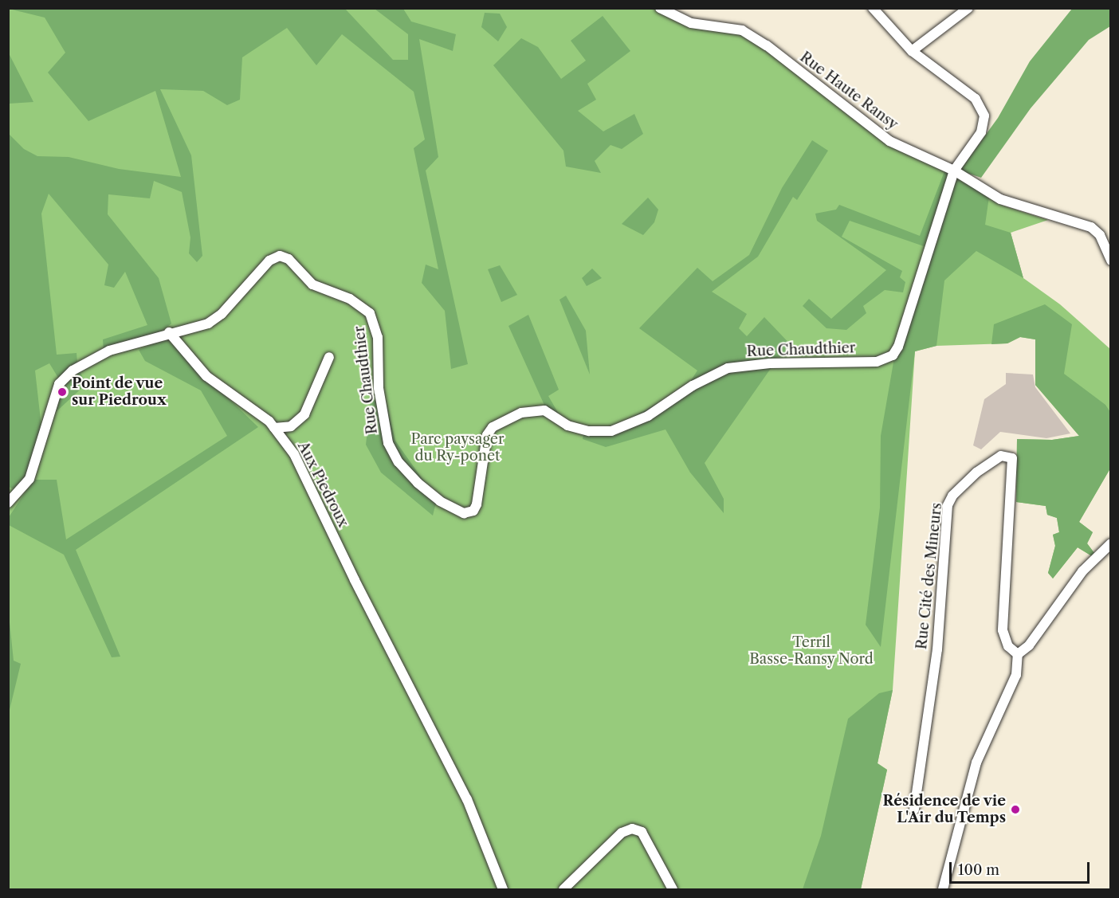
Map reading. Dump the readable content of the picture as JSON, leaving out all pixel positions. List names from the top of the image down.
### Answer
{
  "streets": {
    "street": [
      "Rue Haute Ransy",
      "Rue Chaudthier",
      "Aux Piedroux",
      "Rue Cité des Mineurs"
    ]
  },
  "crossings": [
    ["Rue Haute Ransy", "Rue Chaudthier"],
    ["Rue Chaudthier", "Aux Piedroux"]
  ],
  "parks": ["Parc paysager du Ry-ponet", "Terril Basse-Ransy Nord"],
  "places": ["Point de vue sur Piedroux", "Résidence de vie L'Air du Temps"],
  "scale_bar": "100 m"
}
